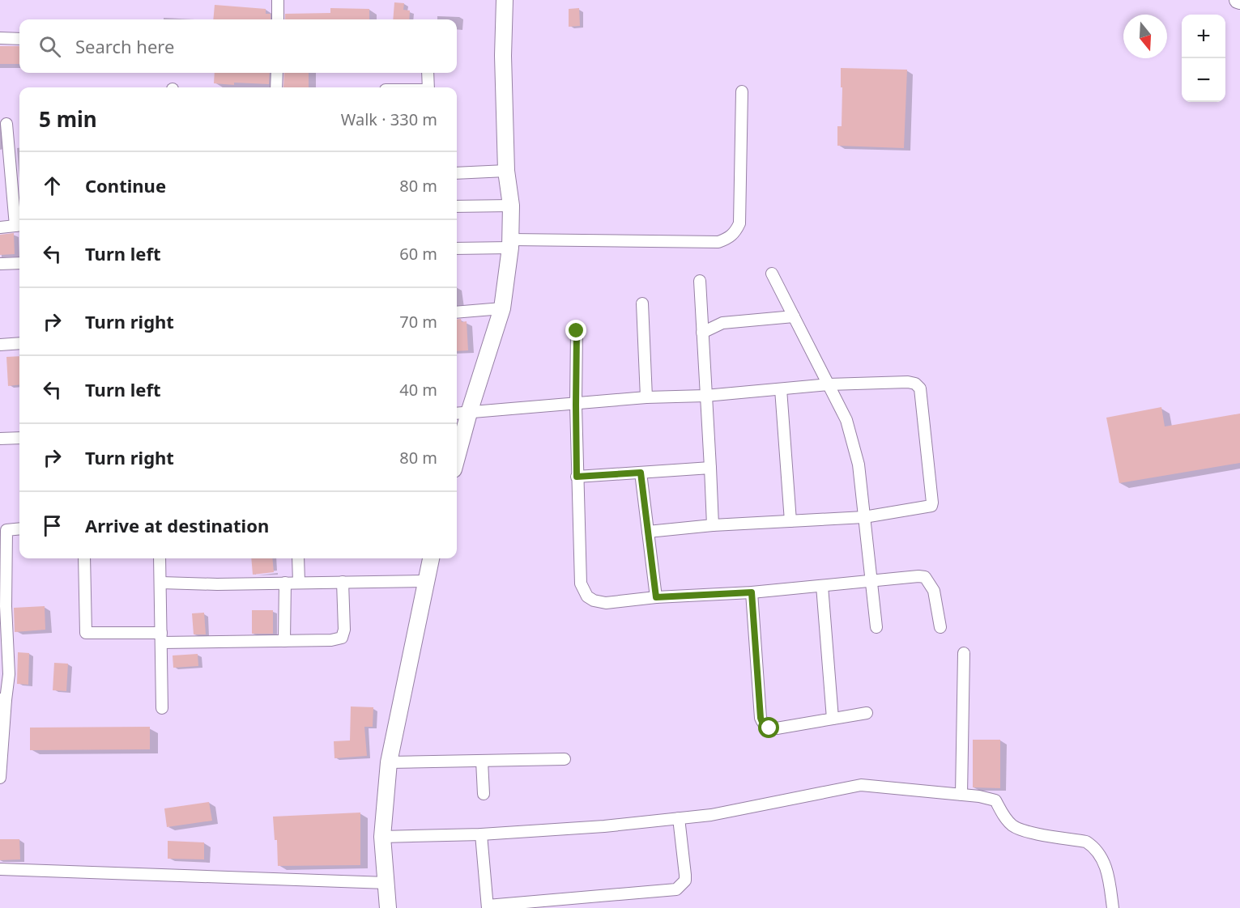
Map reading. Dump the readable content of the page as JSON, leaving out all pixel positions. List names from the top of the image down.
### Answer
{
  "north": "bottom",
  "page": {
    "map_buttons": ["+", "−"],
    "search": "Search here",
    "heading": ["5 min", "Walk · 330 m"],
    "list": [
      ["Continue", "80 m"],
      ["Turn left", "60 m"],
      ["Turn right", "70 m"],
      ["Turn left", "40 m"],
      ["Turn right", "80 m"],
      "Arrive at destination"
    ]
  }
}
